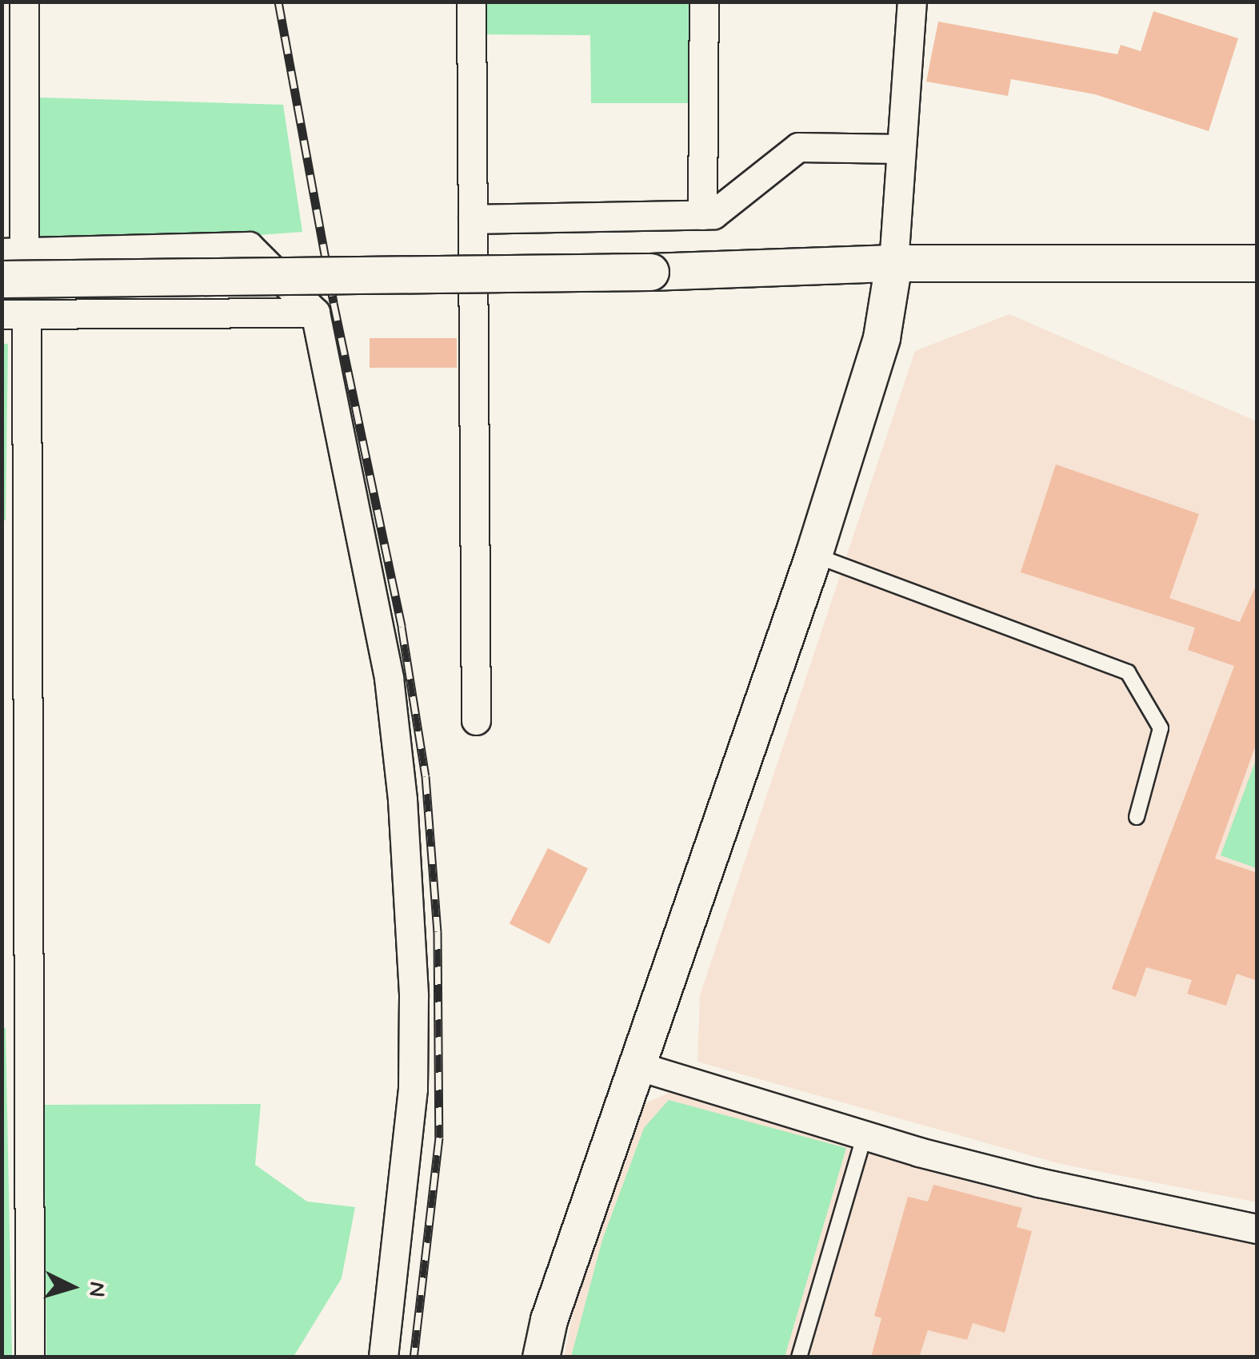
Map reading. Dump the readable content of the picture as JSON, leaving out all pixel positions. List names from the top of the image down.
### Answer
{
  "north": "right"
}
